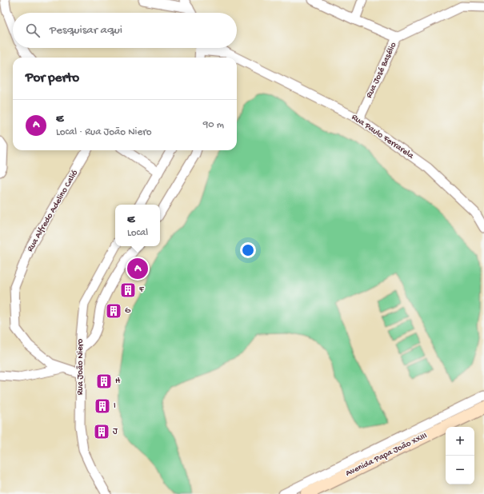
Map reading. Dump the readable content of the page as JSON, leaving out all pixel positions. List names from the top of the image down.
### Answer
{
  "streets": {
    "main road": ["Avenida Papa João XXIII"],
    "street": [
      "Rua José Basélio",
      "Rua Paulo Ferrarela",
      "Rua Alfredo Adelino Calió",
      "Rua João Niero"
    ]
  },
  "crossings": [
    ["Rua José Basélio", "Rua Paulo Ferrarela"],
    ["Rua Alfredo Adelino Calió", "Rua João Niero"]
  ],
  "places": {
    "building": [
      "F",
      "G",
      "H",
      "I",
      "J"
    ]
  },
  "page": {
    "search": "Pesquisar aqui",
    "heading": "Por perto",
    "list": [
      {
        "mark": "A",
        "name": "E",
        "note": "Local · Rua João Niero",
        "value": "90 m"
      }
    ],
    "popup": ["E", "Local"],
    "pins": "A",
    "map_buttons": ["+", "−"]
  }
}
